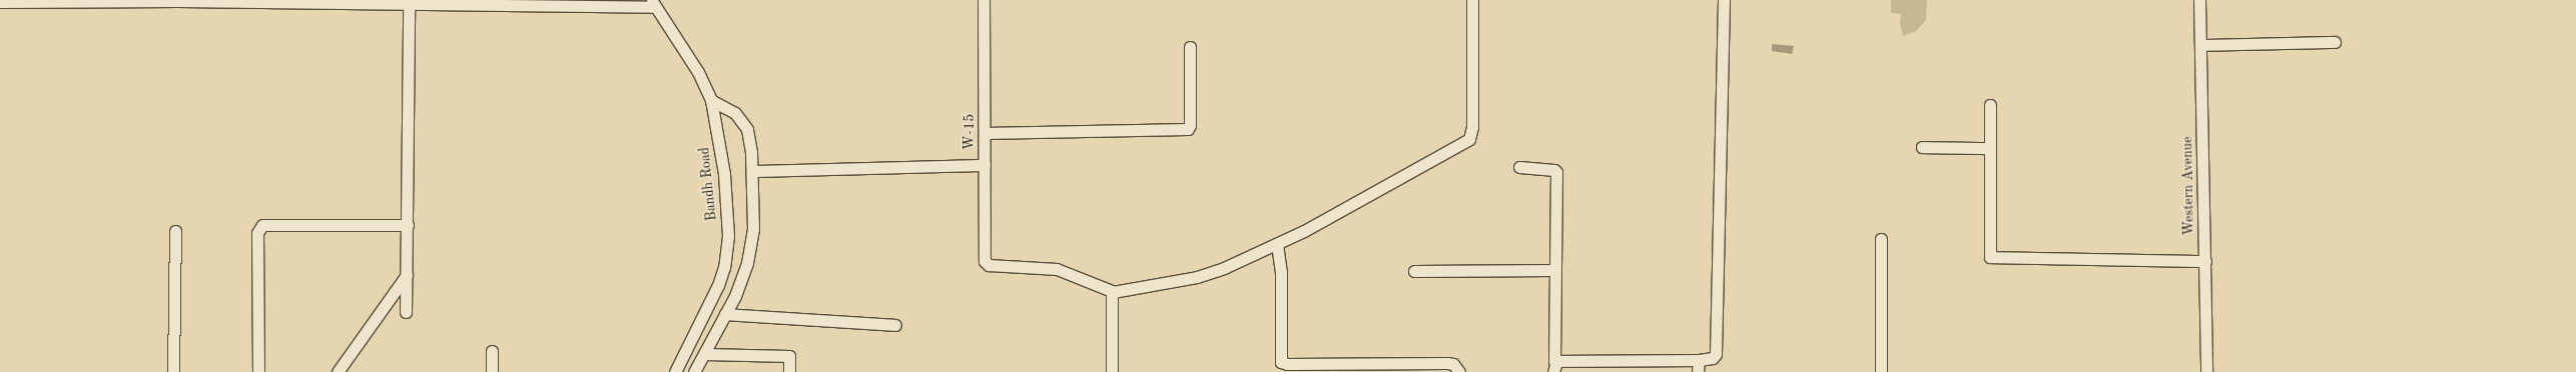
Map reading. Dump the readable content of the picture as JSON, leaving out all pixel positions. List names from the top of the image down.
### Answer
{
  "streets": {
    "street": ["W-15", "Bandh Road", "Western Avenue"]
  }
}
